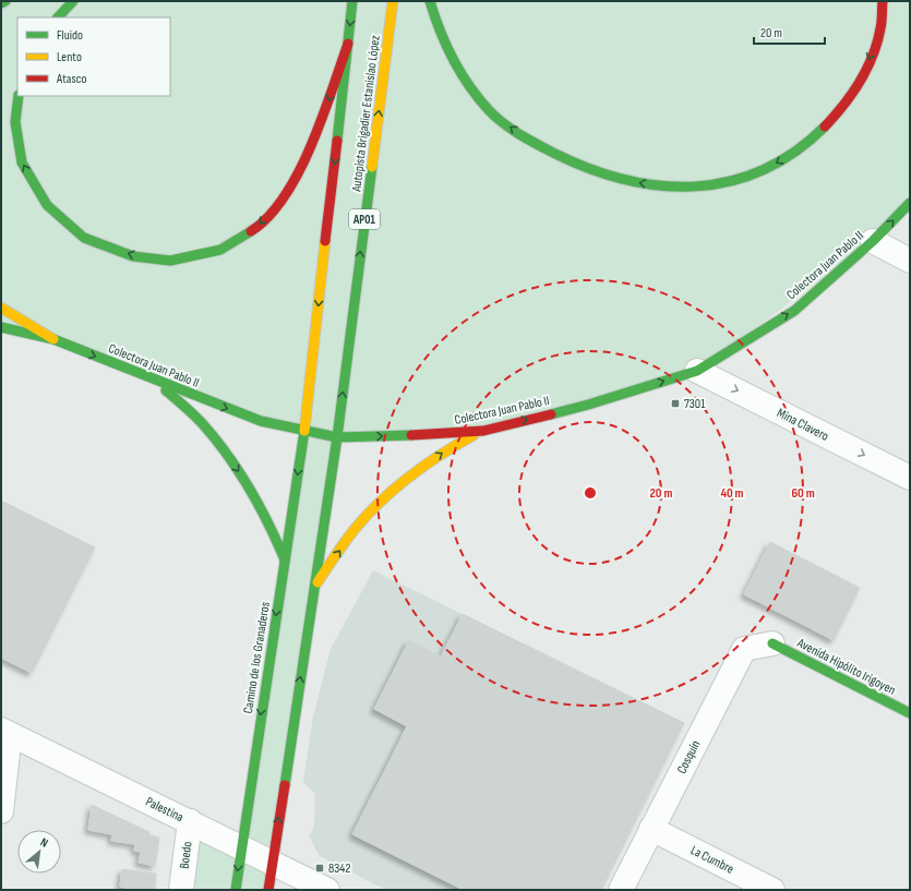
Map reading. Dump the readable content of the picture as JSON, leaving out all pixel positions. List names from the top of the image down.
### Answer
{
  "streets": {
    "main road": [
      "Autopista Brigadier Estanislao López",
      "AP01",
      "Colectora Juan Pablo II",
      "Camino de los Granaderos",
      "Avenida Hipólito Irigoyen"
    ],
    "street": [
      "Mina Clavero",
      "Cosquín",
      "Palestina",
      "Boedo",
      "La Cumbre"
    ]
  },
  "crossings": [
    ["Autopista Brigadier Estanislao López", "Colectora Juan Pablo II"],
    ["Autopista Brigadier Estanislao López", "Camino de los Granaderos"],
    ["Colectora Juan Pablo II", "Mina Clavero"],
    ["Colectora Juan Pablo II", "Camino de los Granaderos"],
    ["Camino de los Granaderos", "Palestina"],
    ["Avenida Hipólito Irigoyen", "Cosquín"],
    ["Cosquín", "La Cumbre"],
    ["Palestina", "Boedo"]
  ],
  "one_way": ["Colectora Juan Pablo II", "Mina Clavero"],
  "places": {
    "transit": ["7301", "8342"]
  },
  "legend": ["Fluido", "Lento", "Atasco"],
  "scale_bar": "20 m",
  "north": "top right",
  "rings": ["20 m", "40 m", "60 m"]
}
